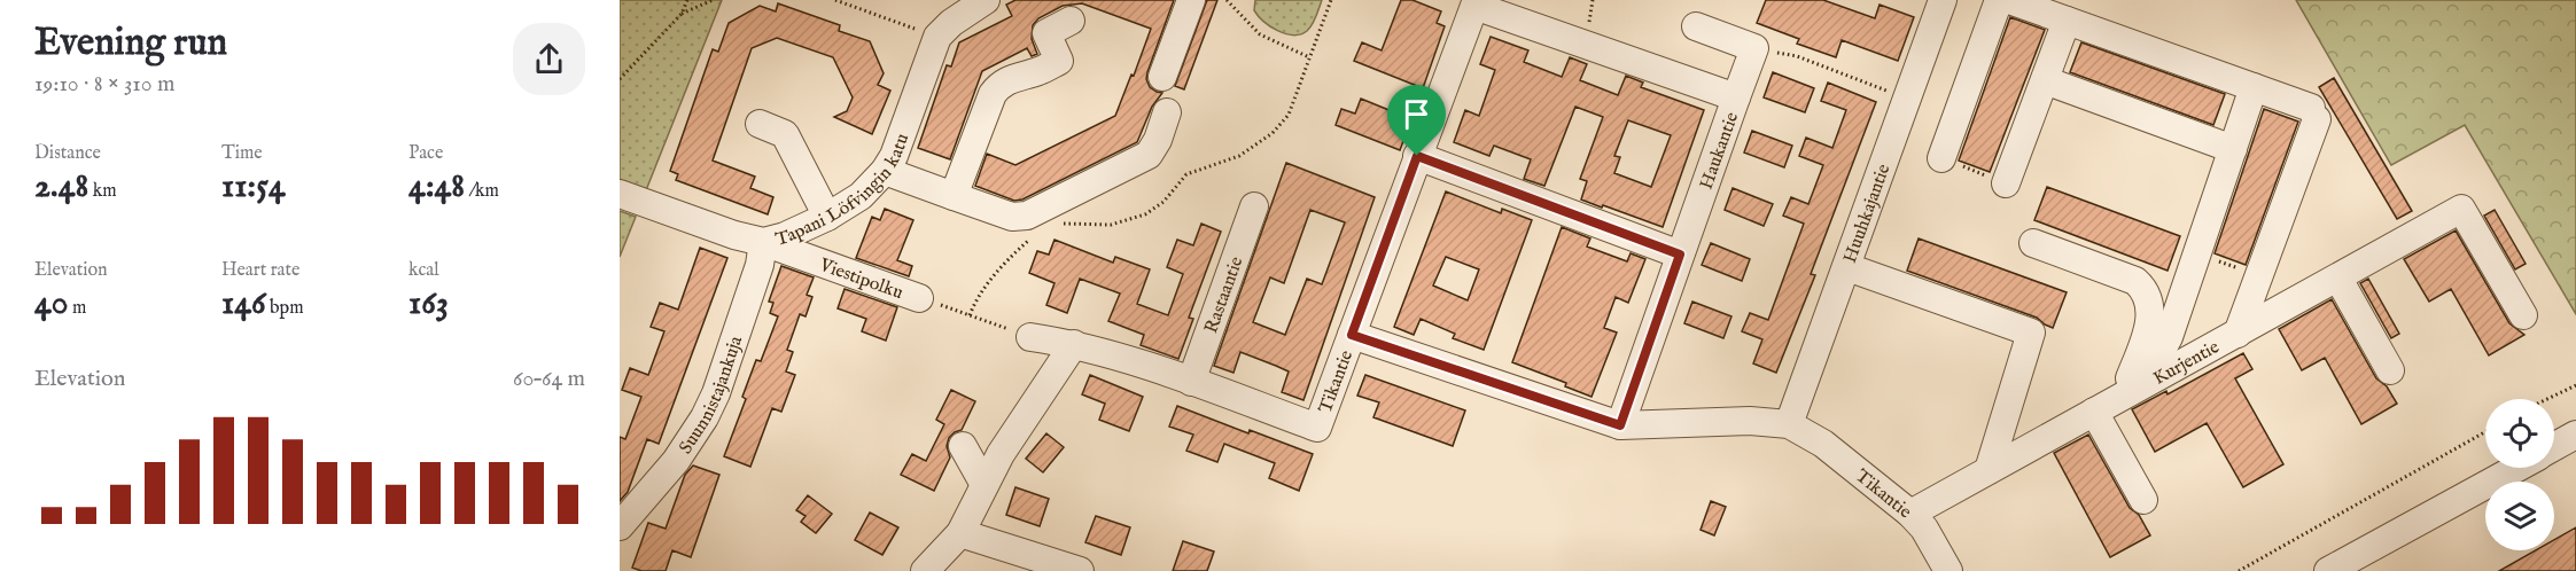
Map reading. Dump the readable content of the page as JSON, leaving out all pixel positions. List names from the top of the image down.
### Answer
{
  "streets": {
    "street": [
      "Haukantie",
      "Tapani Löfvingin katu",
      "Huuhkajantie",
      "Viestipolku",
      "Rastaantie",
      "Kurjentie",
      "Tikantie",
      "Suunnistajankuja"
    ]
  },
  "crossings": [
    ["Haukantie", "Tikantie"],
    ["Tapani Löfvingin katu", "Viestipolku"],
    ["Tapani Löfvingin katu", "Suunnistajankuja"],
    ["Huuhkajantie", "Tikantie"],
    ["Viestipolku", "Suunnistajankuja"],
    ["Rastaantie", "Tikantie"],
    ["Kurjentie", "Tikantie"]
  ],
  "page": {
    "heading": ["Evening run", "19:10 · 8 × 310 m"],
    "stats": [
      ["Distance", "2.48 km"],
      ["Time", "11:54"],
      ["Pace", "4:48 /km"],
      ["Elevation", "40 m"],
      ["Heart rate", "146 bpm"],
      ["kcal", "163"]
    ],
    "chart": ["Elevation", "60–64 m"]
  }
}
